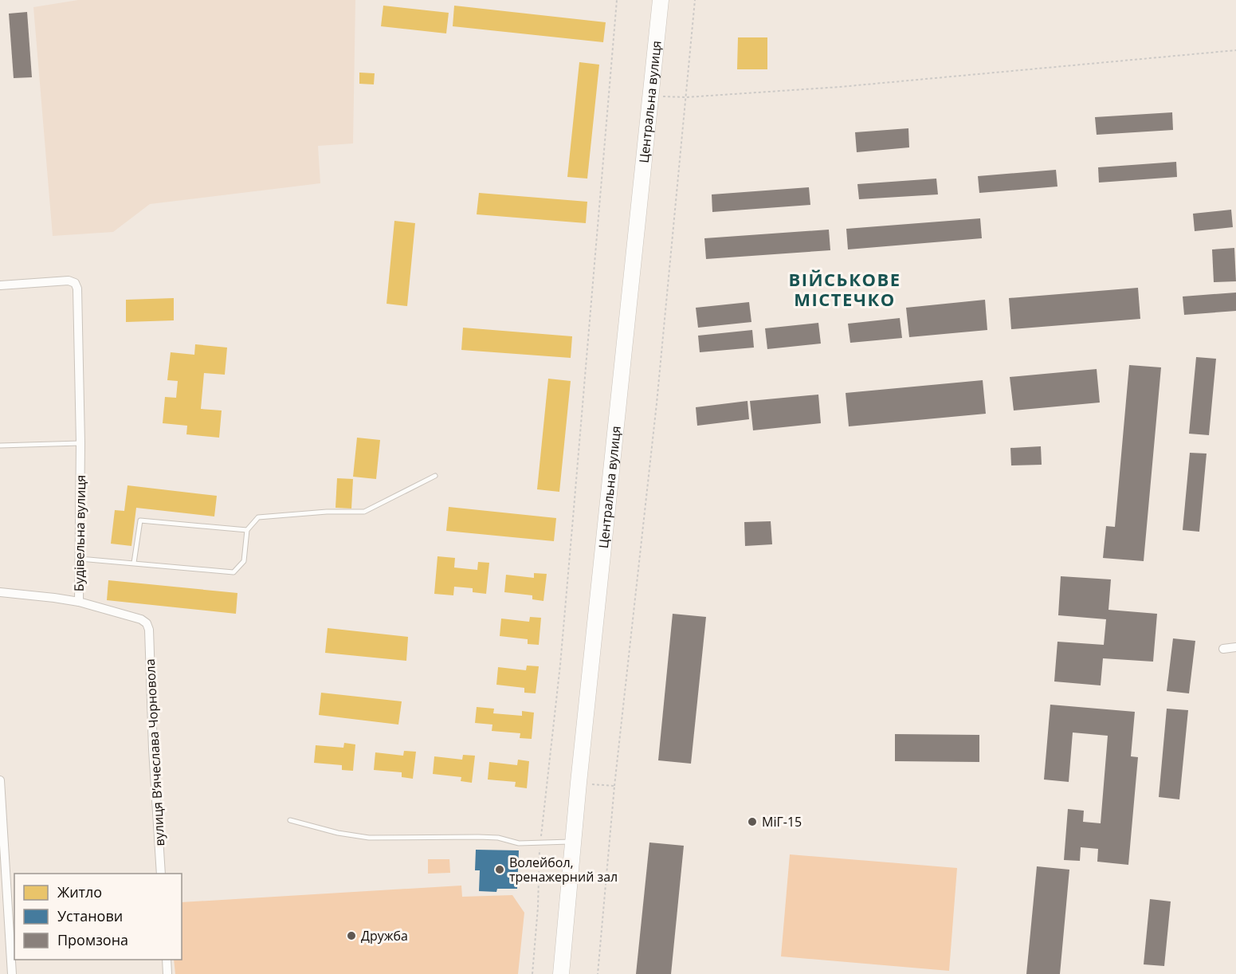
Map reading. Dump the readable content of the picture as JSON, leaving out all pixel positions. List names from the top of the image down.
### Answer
{
  "streets": {
    "highway": ["Центральна вулиця"],
    "street": ["Будівельна вулиця", "вулиця Вʼячеслава Чорновола"]
  },
  "crossings": [
    ["Будівельна вулиця", "вулиця Вʼячеслава Чорновола"]
  ],
  "districts": ["ВІЙСЬКОВЕ МІСТЕЧКО"],
  "places": ["МіГ-15", "Волейбол, тренажерний зал", "Дружба"],
  "legend": ["Житло", "Установи", "Промзона"]
}
